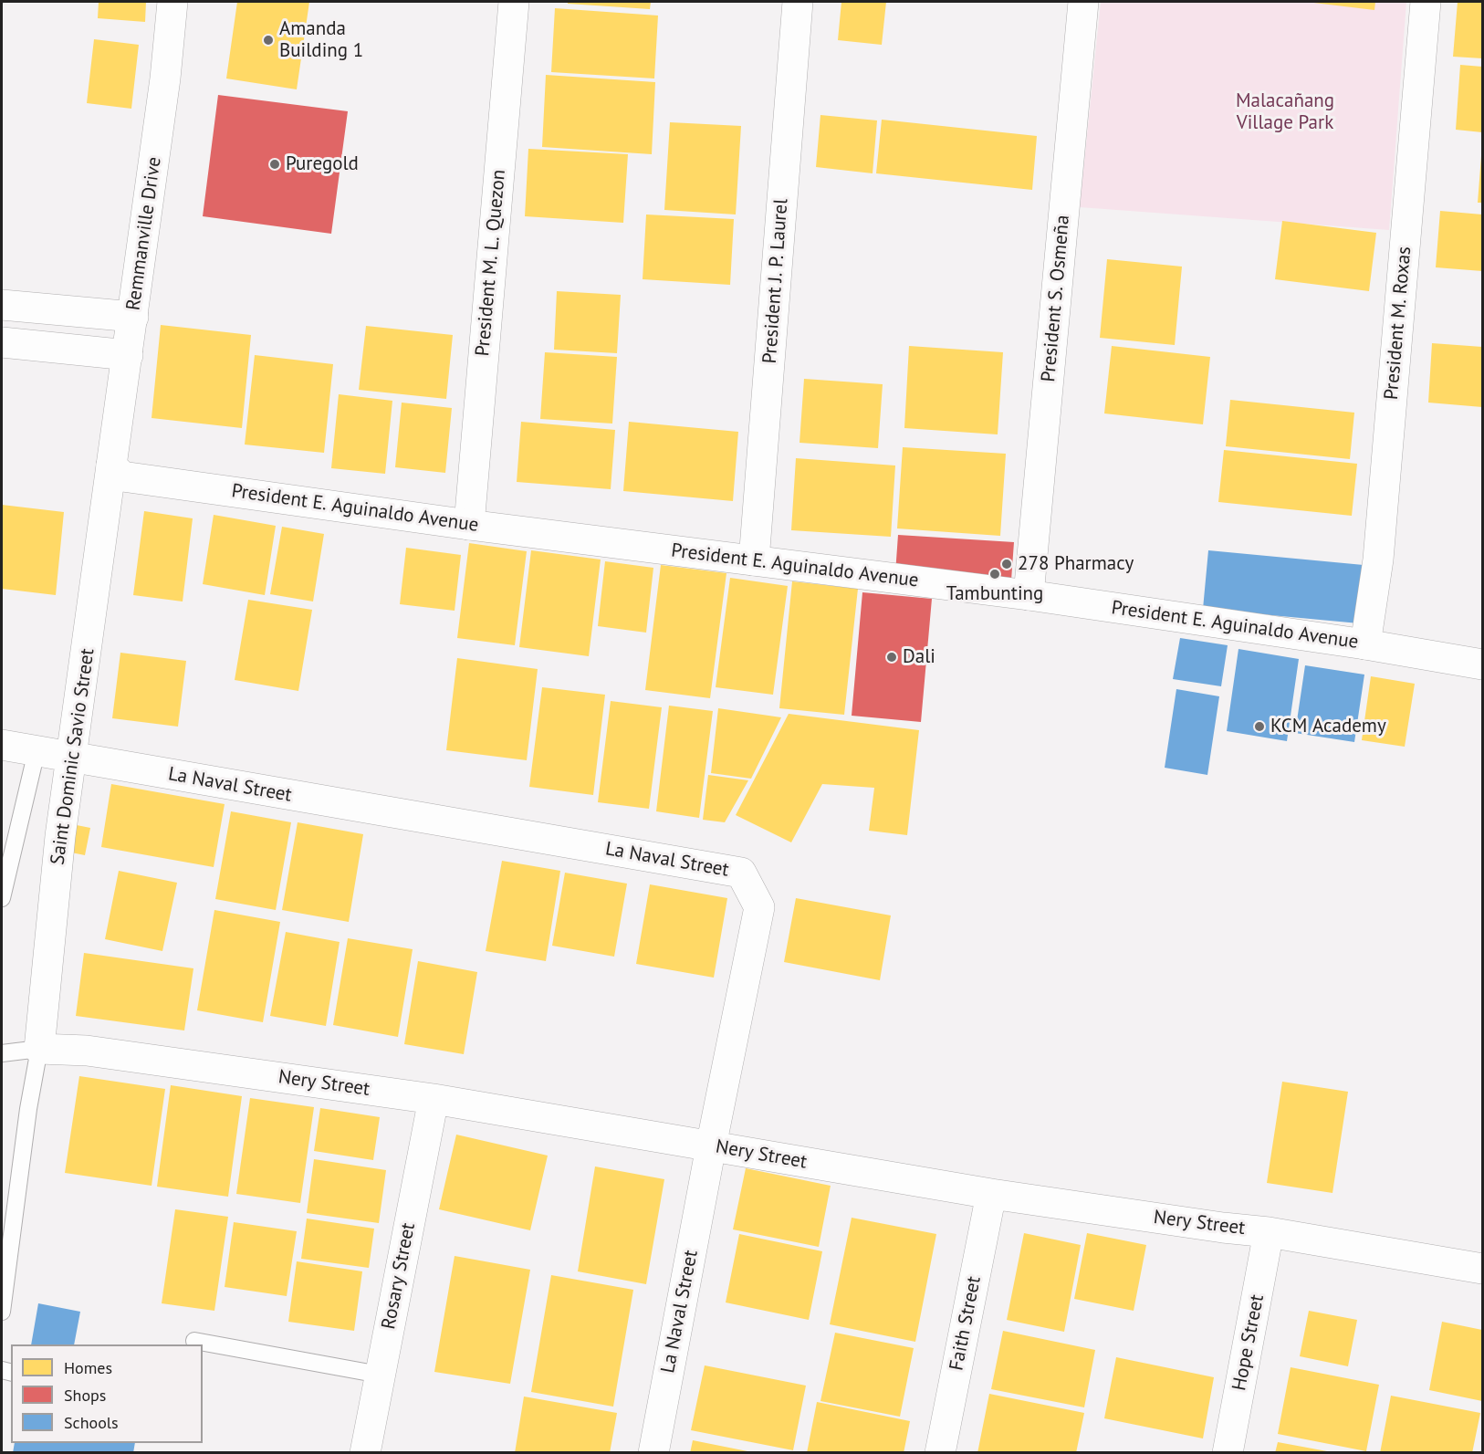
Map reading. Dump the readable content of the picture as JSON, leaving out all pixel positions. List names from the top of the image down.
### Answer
{
  "streets": {
    "street": [
      "Remmanville Drive",
      "President M. L. Quezon",
      "President J. P. Laurel",
      "President S. Osmeña",
      "President M. Roxas",
      "President E. Aguinaldo Avenue",
      "Saint Dominic Savio Street",
      "La Naval Street",
      "Nery Street",
      "Rosary Street",
      "Faith Street",
      "Hope Street"
    ]
  },
  "crossings": [
    ["Remmanville Drive", "President E. Aguinaldo Avenue"],
    ["Remmanville Drive", "Saint Dominic Savio Street"],
    ["President M. L. Quezon", "President E. Aguinaldo Avenue"],
    ["President J. P. Laurel", "President E. Aguinaldo Avenue"],
    ["President S. Osmeña", "President E. Aguinaldo Avenue"],
    ["President M. Roxas", "President E. Aguinaldo Avenue"],
    ["President E. Aguinaldo Avenue", "Saint Dominic Savio Street"],
    ["Saint Dominic Savio Street", "La Naval Street"],
    ["Saint Dominic Savio Street", "Nery Street"],
    ["La Naval Street", "Nery Street"],
    ["Nery Street", "Rosary Street"],
    ["Nery Street", "Faith Street"],
    ["Nery Street", "Hope Street"]
  ],
  "parks": ["Malacañang Village Park"],
  "places": [
    "Amanda Building 1",
    "Puregold",
    "278 Pharmacy",
    "Tambunting",
    "Dali",
    "KCM Academy"
  ],
  "legend": ["Homes", "Shops", "Schools"]
}
